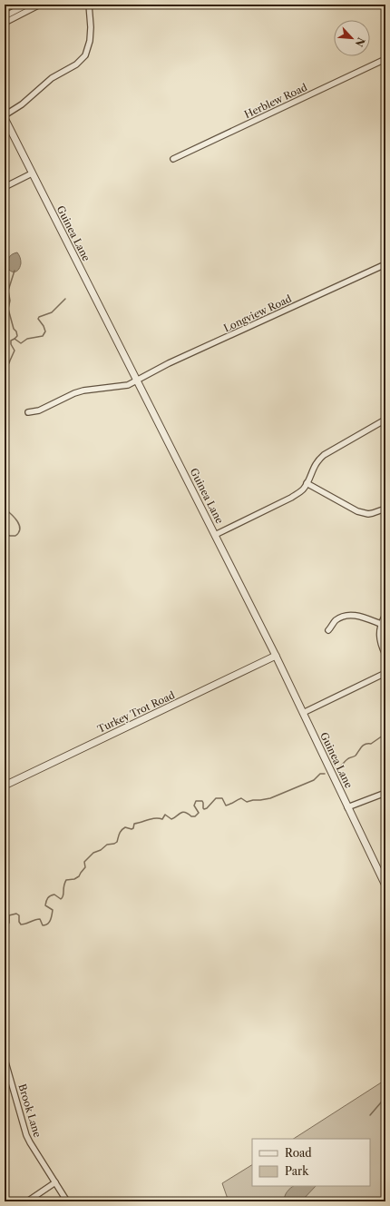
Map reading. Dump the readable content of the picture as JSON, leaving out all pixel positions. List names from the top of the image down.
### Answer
{
  "streets": {
    "street": [
      "Herblew Road",
      "Guinea Lane",
      "Longview Road",
      "Turkey Trot Road",
      "Brook Lane"
    ]
  },
  "crossings": [
    ["Guinea Lane", "Longview Road"],
    ["Guinea Lane", "Turkey Trot Road"]
  ],
  "legend": ["Road", "Park"],
  "north": "bottom right"
}
